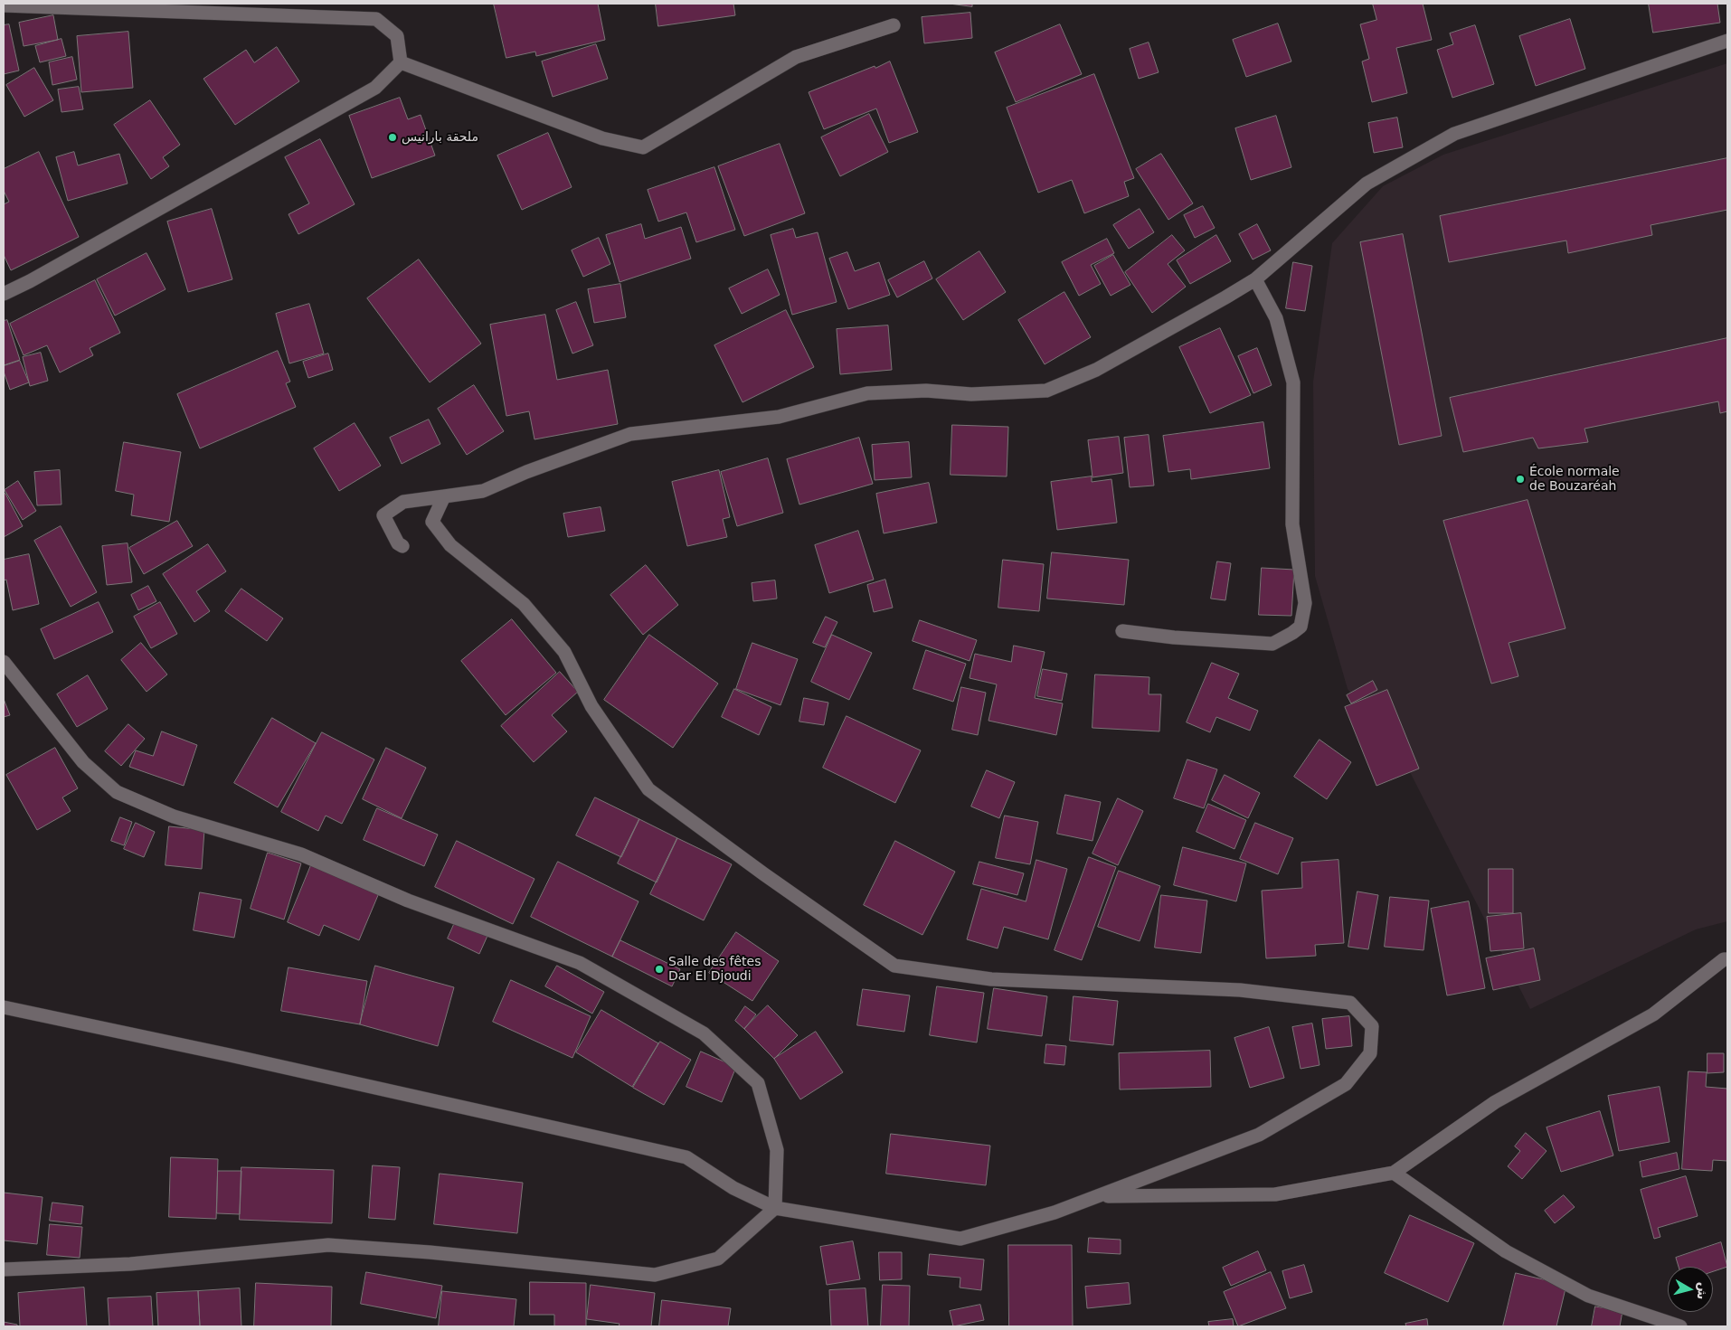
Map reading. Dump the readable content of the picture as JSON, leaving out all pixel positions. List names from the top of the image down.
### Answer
{
  "places": ["ملحقة بارانيس", "École normale de Bouzaréah", "Salle des fêtes Dar El Djoudi"],
  "north": "right"
}
